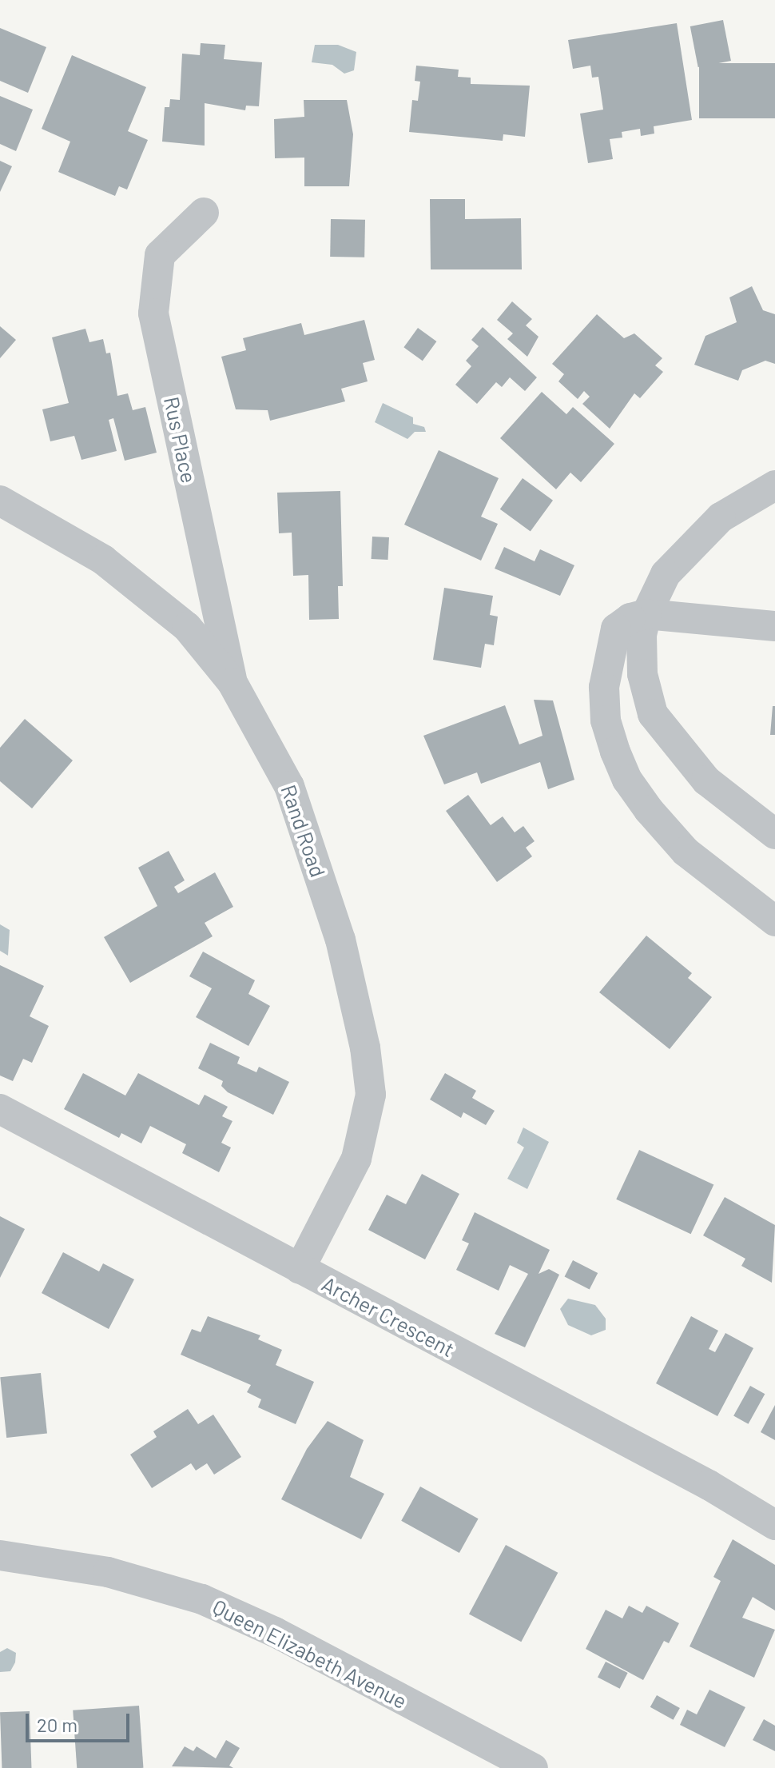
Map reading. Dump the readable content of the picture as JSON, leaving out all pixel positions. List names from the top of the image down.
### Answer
{
  "streets": {
    "street": [
      "Rus Place",
      "Rand Road",
      "Archer Crescent",
      "Queen Elizabeth Avenue"
    ]
  },
  "crossings": [
    ["Rus Place", "Rand Road"],
    ["Rand Road", "Archer Crescent"]
  ],
  "scale_bar": "20 m"
}
